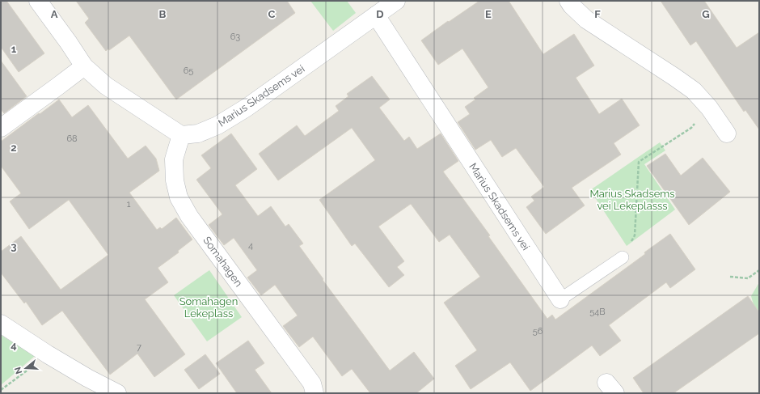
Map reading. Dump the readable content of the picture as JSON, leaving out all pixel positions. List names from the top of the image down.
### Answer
{
  "streets": {
    "street": ["Marius Skadsems vei", "Somahagen"]
  },
  "crossings": [
    ["Marius Skadsems vei", "Somahagen"]
  ],
  "parks": ["Marius Skadsems vei Lekeplasss", "Somahagen Lekeplass"],
  "house_numbers": [
    "63",
    "65",
    "68",
    "1",
    "4",
    "54B",
    "56",
    "7"
  ],
  "north": "left",
  "grid": {
    "columns": [
      "A",
      "B",
      "C",
      "D",
      "E",
      "F",
      "G"
    ],
    "rows": [
      "1",
      "2",
      "3",
      "4"
    ]
  }
}
